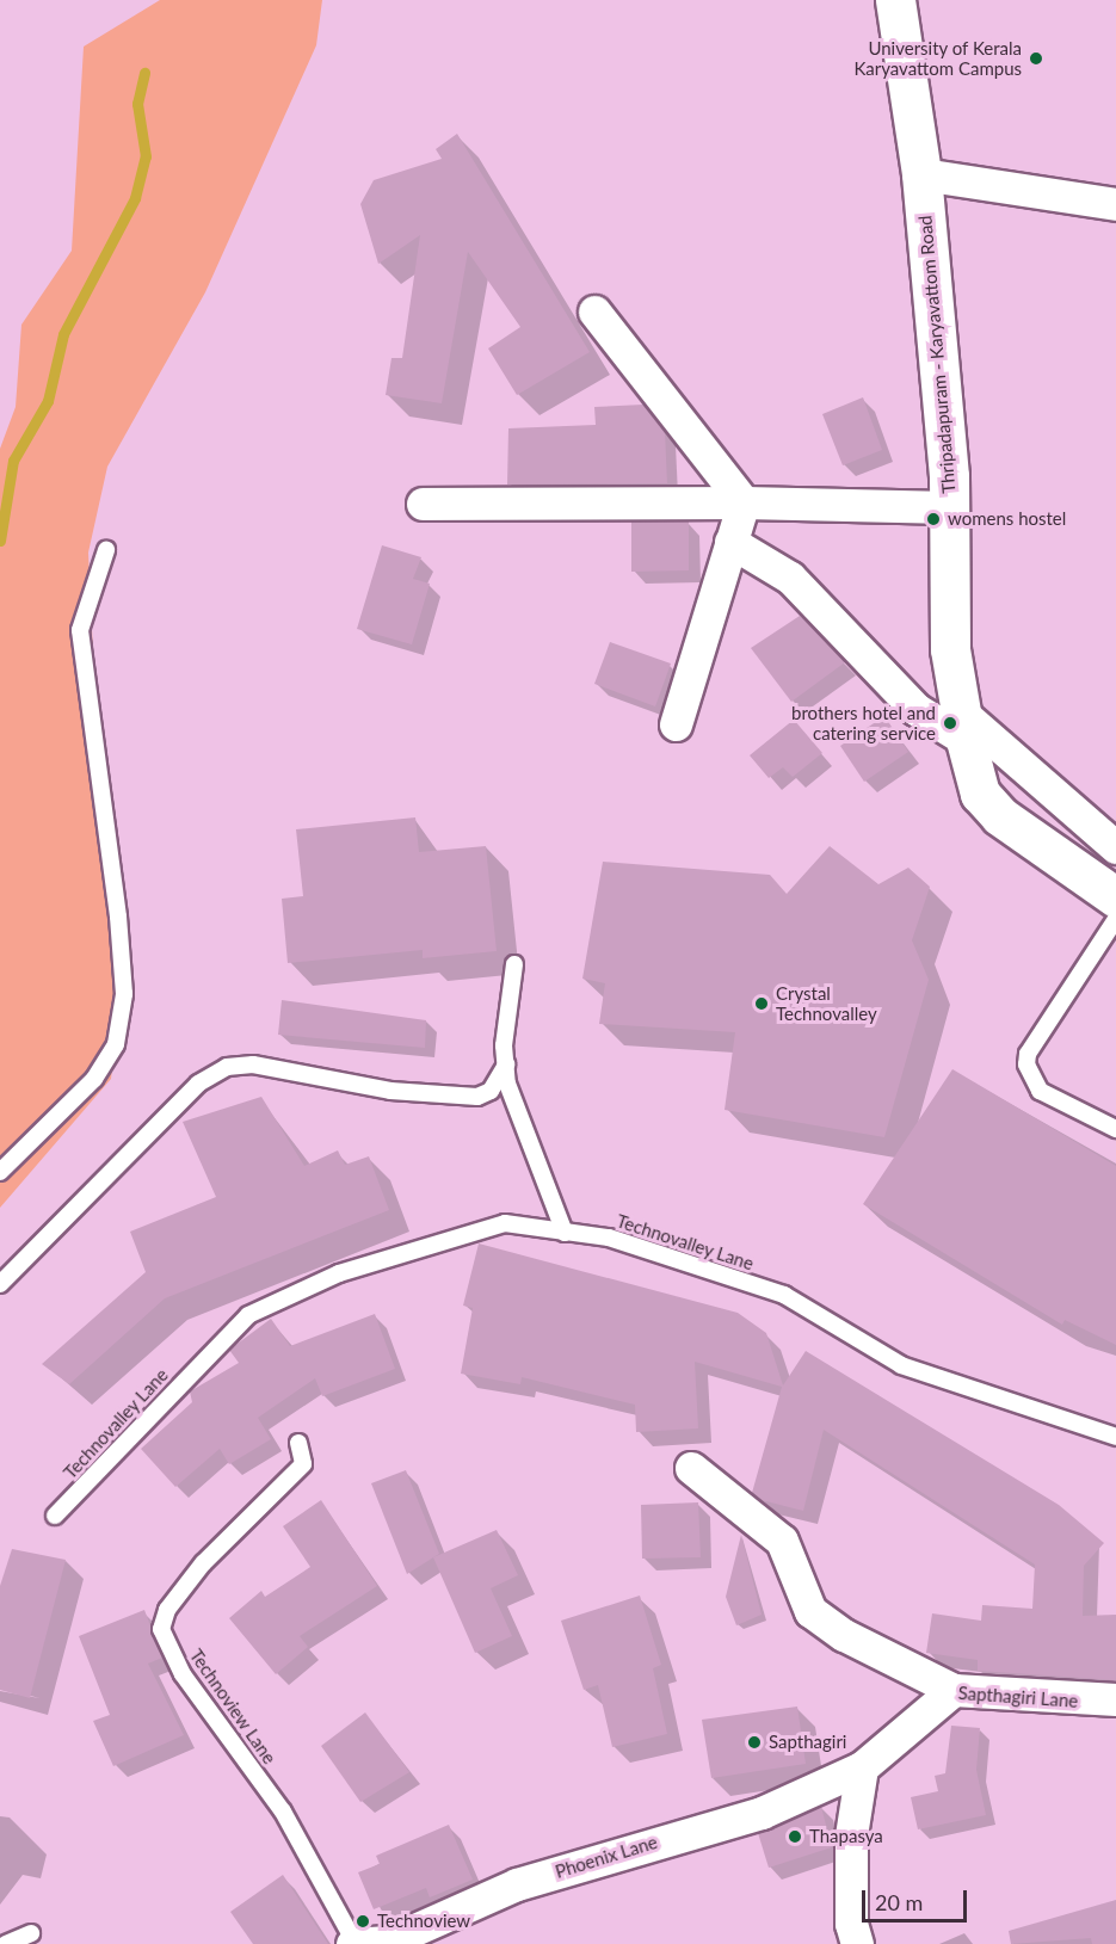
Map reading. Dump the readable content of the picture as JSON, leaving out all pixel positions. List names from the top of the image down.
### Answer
{
  "streets": {
    "main road": ["Thripadapuram - Karyavattom Road"],
    "street": ["Sapthagiri Lane", "Phoenix Lane"],
    "lane": ["Technovalley Lane", "Technoview Lane"]
  },
  "crossings": [
    ["Sapthagiri Lane", "Phoenix Lane"],
    ["Technoview Lane", "Phoenix Lane"]
  ],
  "places": [
    "University of Kerala Karyavattom Campus",
    "womens hostel",
    "brothers hotel and catering service",
    "Crystal Technovalley",
    "Sapthagiri",
    "Thapasya",
    "Technoview"
  ],
  "scale_bar": "20 m"
}
